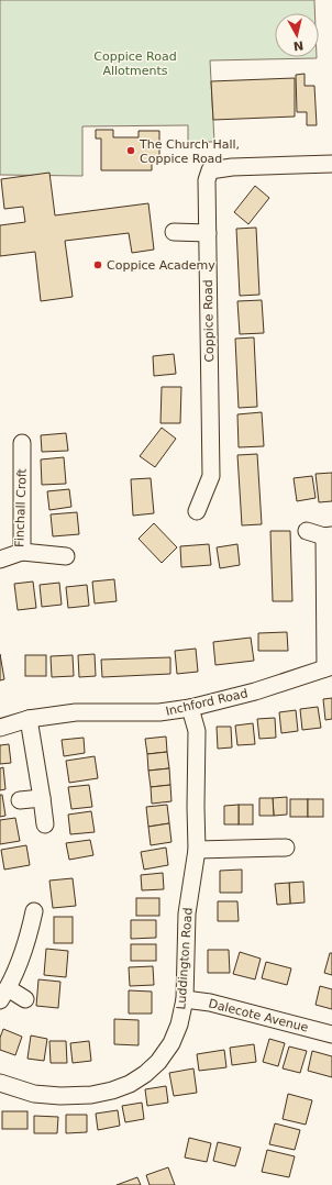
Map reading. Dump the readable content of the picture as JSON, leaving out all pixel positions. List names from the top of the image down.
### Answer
{
  "streets": {
    "street": [
      "Coppice Road",
      "Finchall Croft",
      "Inchford Road",
      "Luddington Road",
      "Dalecote Avenue"
    ]
  },
  "crossings": [
    ["Inchford Road", "Luddington Road"],
    ["Luddington Road", "Dalecote Avenue"]
  ],
  "parks": ["Coppice Road Allotments"],
  "places": ["The Church Hall, Coppice Road", "Coppice Academy"],
  "north": "bottom"
}
